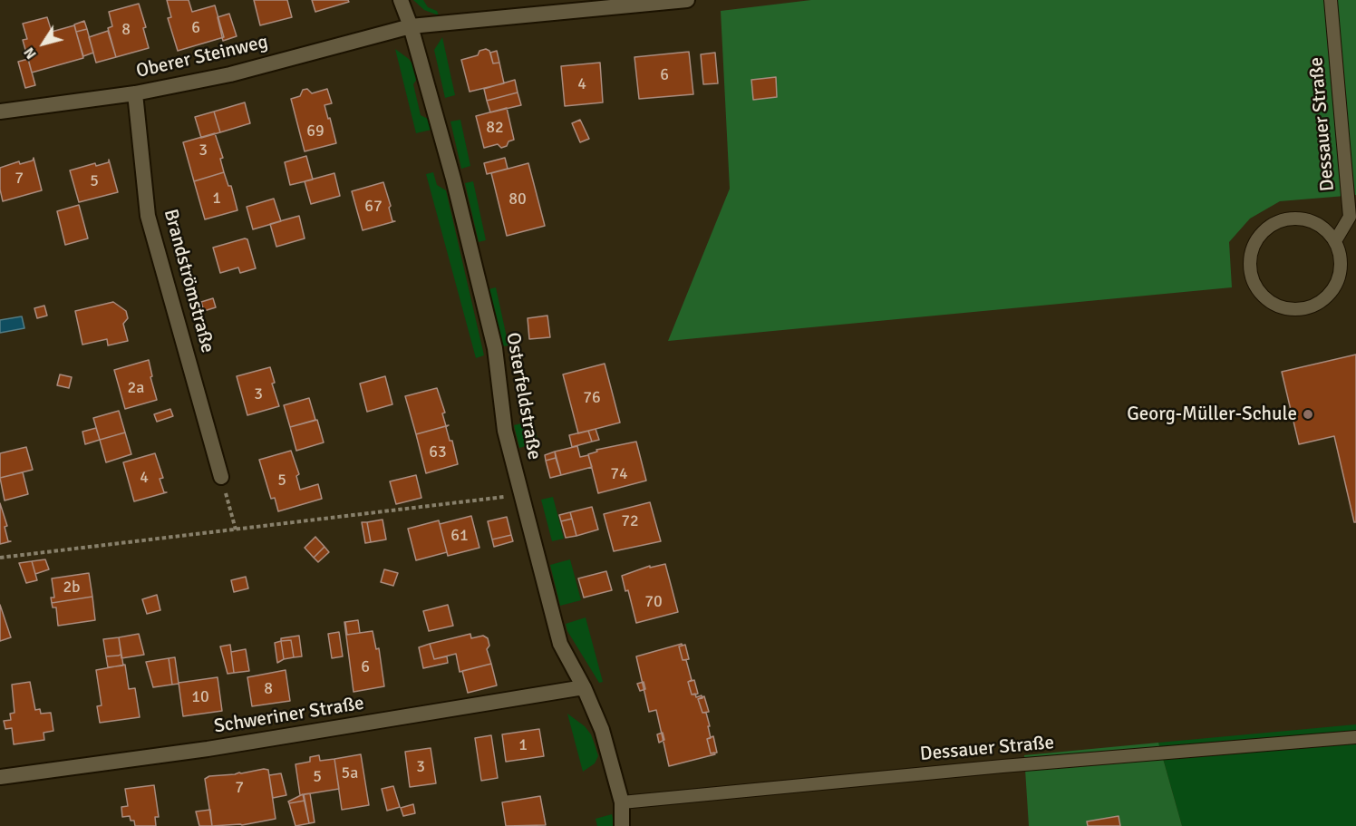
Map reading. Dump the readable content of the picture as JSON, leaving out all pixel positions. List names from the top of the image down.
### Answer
{
  "streets": {
    "street": [
      "Oberer Steinweg",
      "Brandströmstraße",
      "Osterfeldstraße",
      "Schweriner Straße"
    ],
    "lane": ["Dessauer Straße"]
  },
  "crossings": [
    ["Oberer Steinweg", "Brandströmstraße"],
    ["Oberer Steinweg", "Osterfeldstraße"],
    ["Dessauer Straße", "Osterfeldstraße"],
    ["Osterfeldstraße", "Schweriner Straße"]
  ],
  "places": ["Georg-Müller-Schule"],
  "house_numbers": [
    "6",
    "8",
    "6",
    "4",
    "82",
    "69",
    "3",
    "7",
    "5",
    "1",
    "80",
    "67",
    "2a",
    "3",
    "76",
    "63",
    "74",
    "4",
    "5",
    "72",
    "61",
    "2b",
    "70",
    "6",
    "8",
    "10",
    "1",
    "3",
    "5a",
    "5",
    "7"
  ],
  "north": "bottom left"
}
